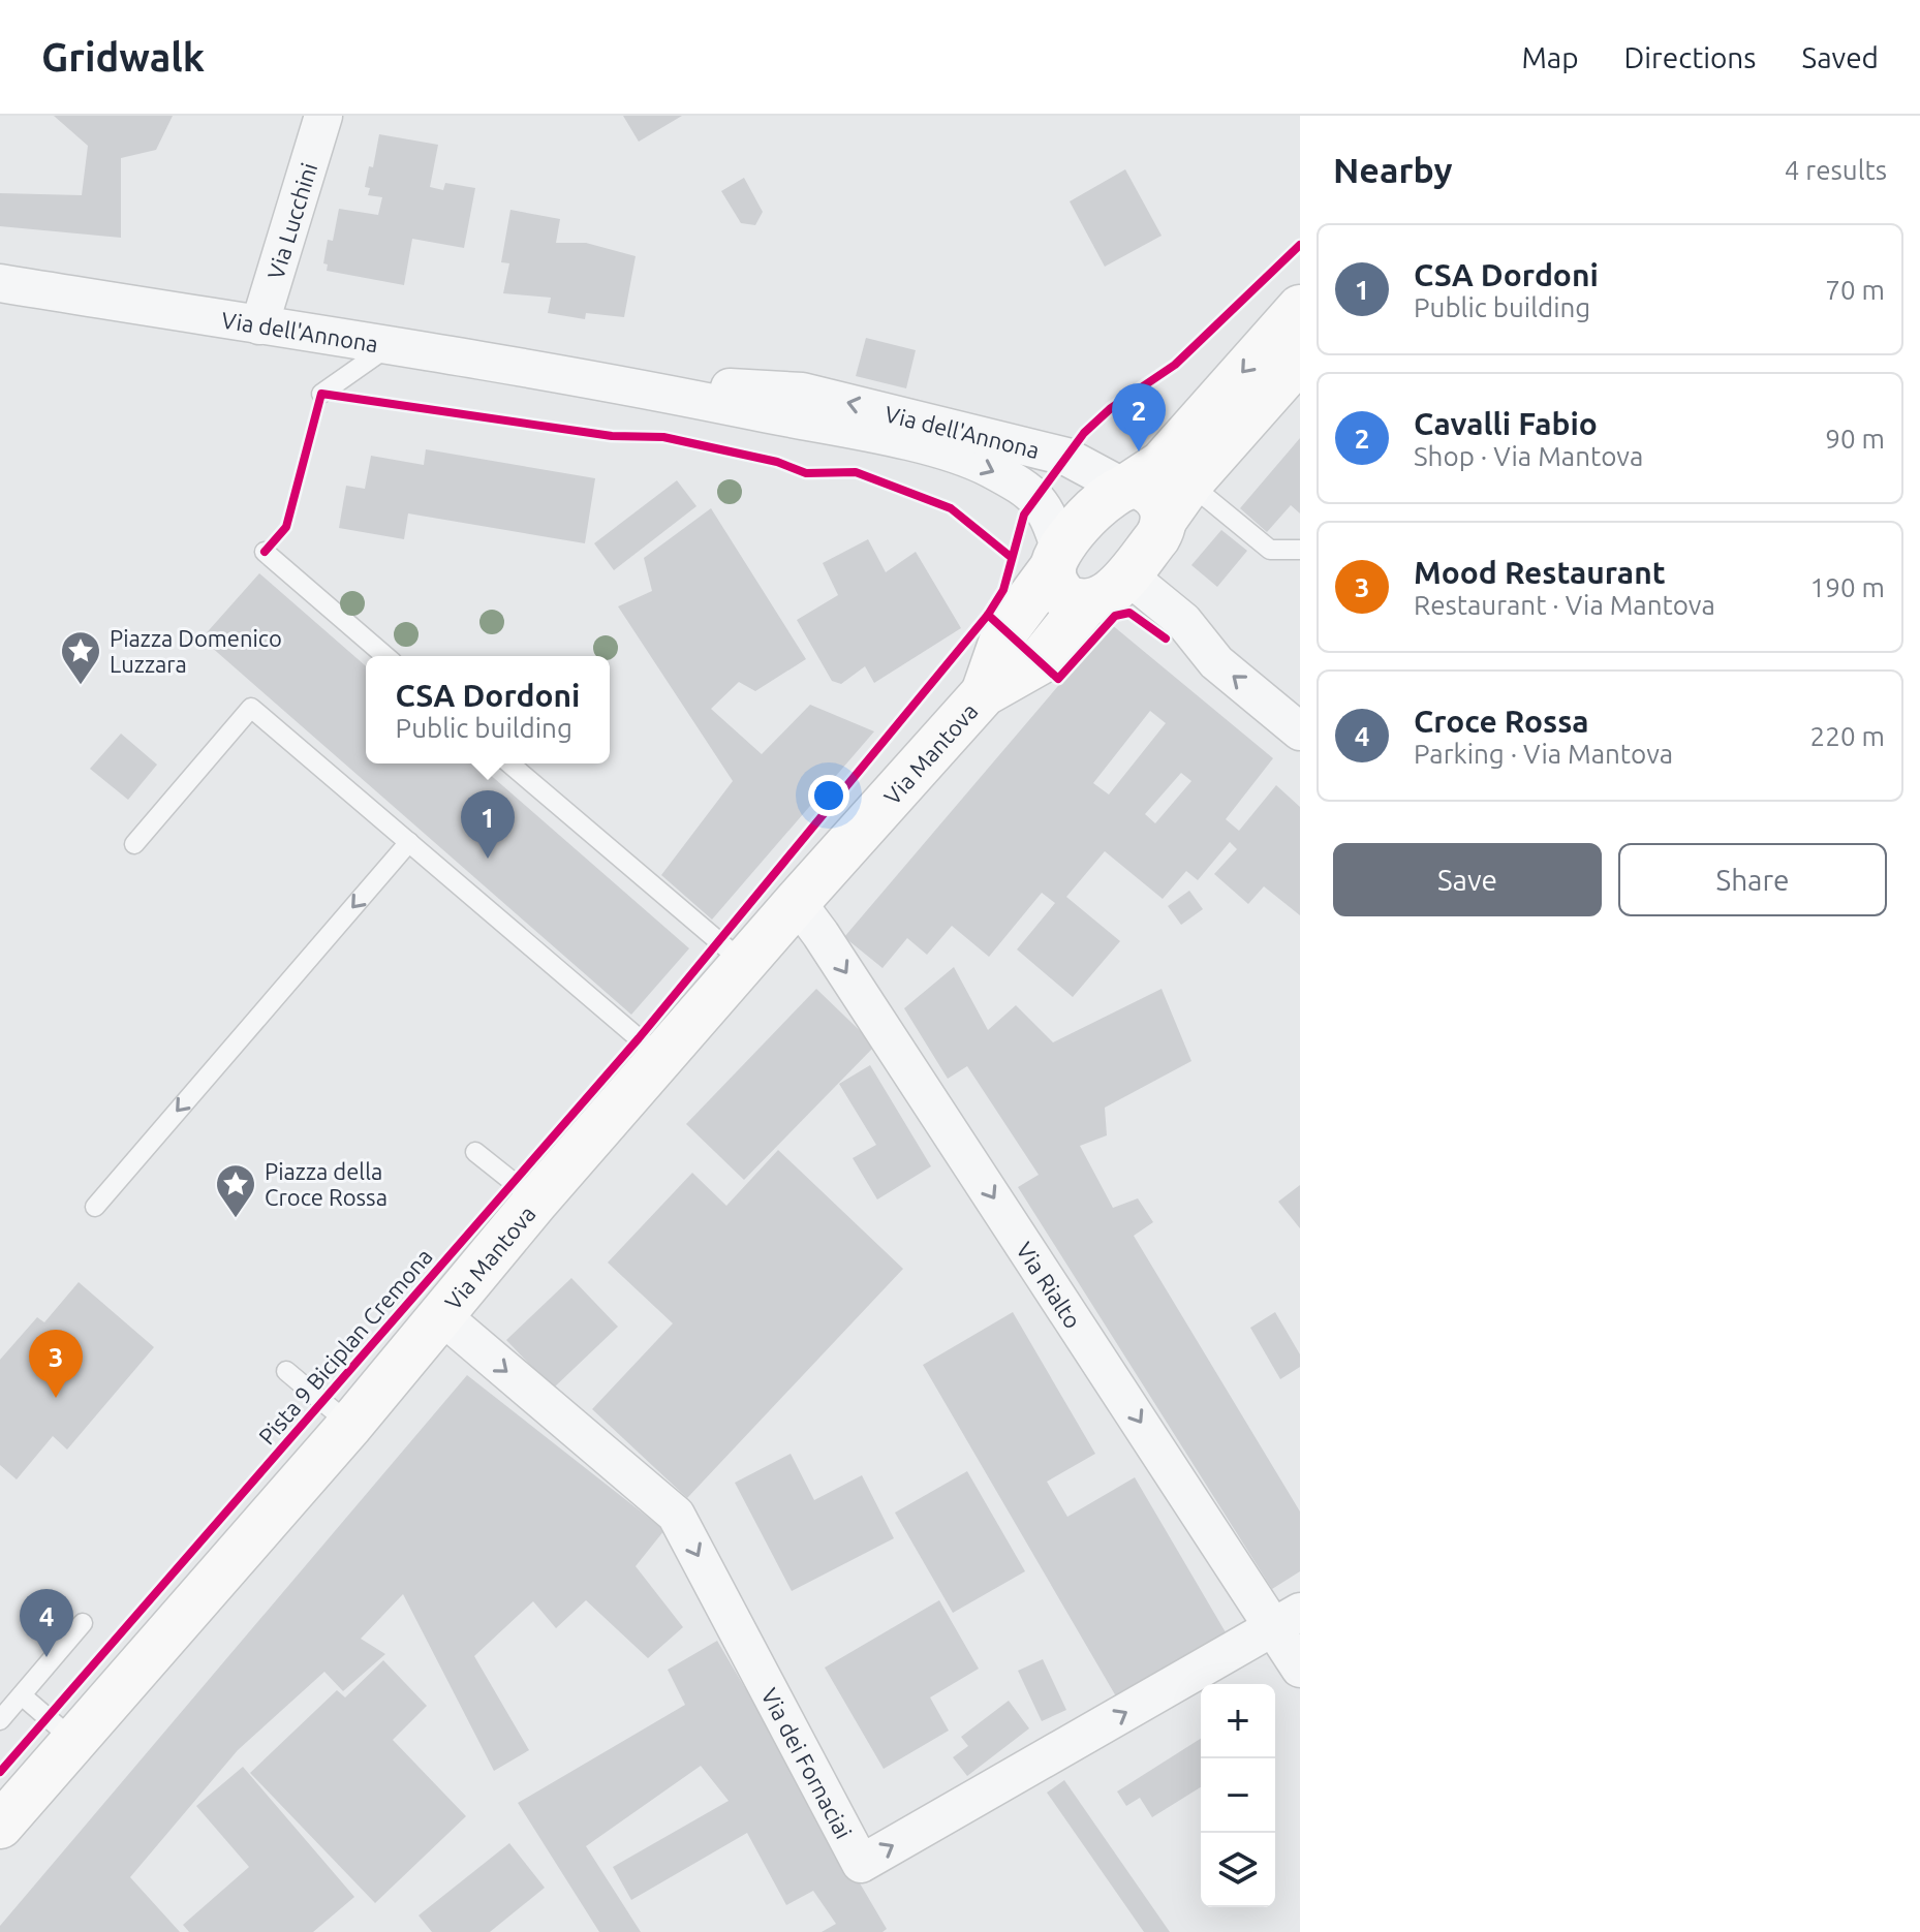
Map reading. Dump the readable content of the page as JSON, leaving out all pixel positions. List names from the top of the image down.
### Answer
{
  "streets": {
    "main road": ["Via Mantova"],
    "street": [
      "Via Lucchini",
      "Via dell'Annona",
      "Via Rialto",
      "Via dei Fornaciai"
    ],
    "cycle path": ["Pista 9 Biciplan Cremona"]
  },
  "crossings": [
    ["Via Lucchini", "Via dell'Annona"],
    ["Via dell'Annona", "Via Mantova"],
    ["Via Mantova", "Via Rialto"],
    ["Via Mantova", "Via dei Fornaciai"],
    ["Via Rialto", "Via dei Fornaciai"]
  ],
  "one_way": ["Via Rialto"],
  "places": {
    "place": ["Piazza Domenico Luzzara", "Piazza della Croce Rossa"]
  },
  "page": {
    "header": "Gridwalk",
    "nav": ["Map", "Directions", "Saved"],
    "heading": ["Nearby", "4 results"],
    "list": [
      {
        "mark": "1",
        "name": "CSA Dordoni",
        "note": "Public building",
        "value": "70 m"
      },
      {
        "mark": "2",
        "name": "Cavalli Fabio",
        "note": "Shop · Via Mantova",
        "value": "90 m"
      },
      {
        "mark": "3",
        "name": "Mood Restaurant",
        "note": "Restaurant · Via Mantova",
        "value": "190 m"
      },
      {
        "mark": "4",
        "name": "Croce Rossa",
        "note": "Parking · Via Mantova",
        "value": "220 m"
      }
    ],
    "pins": [
      "2",
      "1",
      "3",
      "4"
    ],
    "popup": ["CSA Dordoni", "Public building"],
    "buttons": ["Save", "Share"],
    "map_buttons": ["+", "−"]
  }
}
